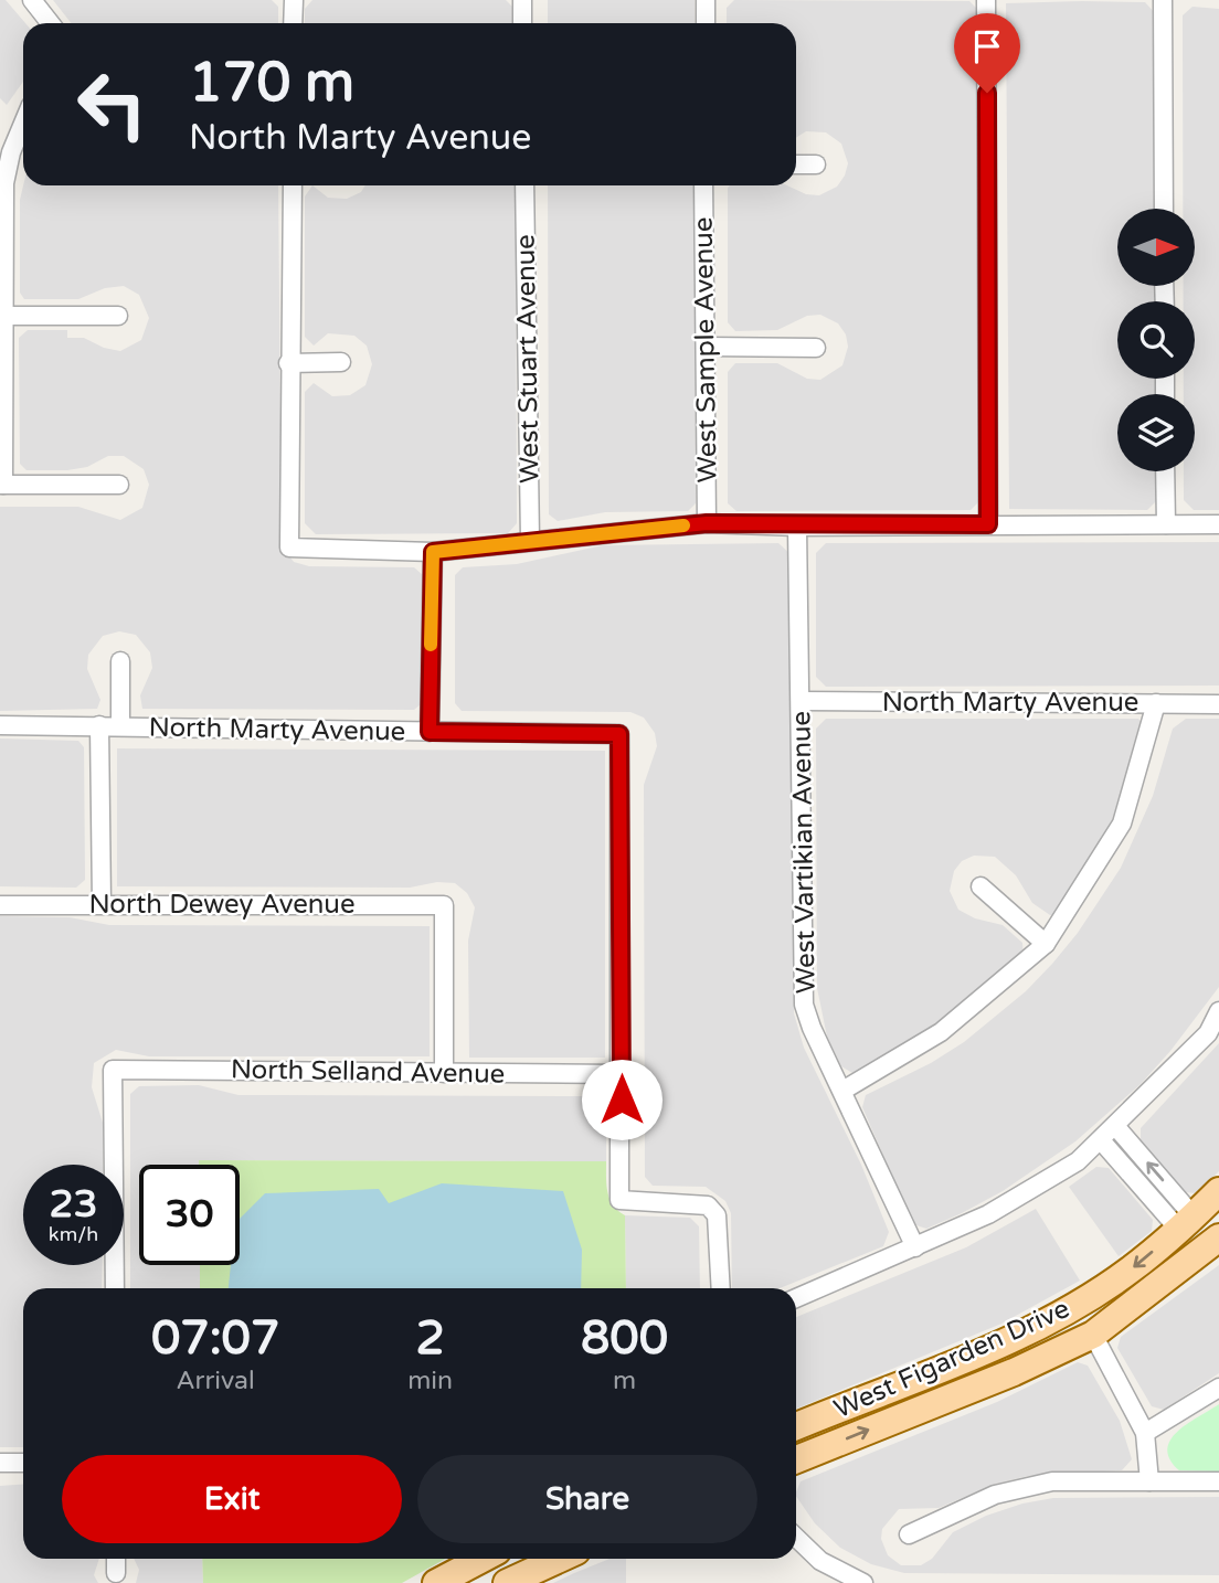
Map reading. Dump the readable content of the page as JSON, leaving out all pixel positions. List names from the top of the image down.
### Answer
{
  "streets": {
    "main road": ["West Figarden Drive"],
    "street": [
      "West Sample Avenue",
      "West Stuart Avenue",
      "North Marty Avenue",
      "West Vartikian Avenue",
      "North Dewey Avenue",
      "North Selland Avenue"
    ]
  },
  "crossings": [
    ["North Marty Avenue", "West Vartikian Avenue"],
    ["North Marty Avenue", "North Selland Avenue"],
    ["North Dewey Avenue", "North Selland Avenue"]
  ],
  "north": "right",
  "page": {
    "turn": ["170 m", "North Marty Avenue"],
    "speed": "23 km/h",
    "limit": "30",
    "eta": [
      "07:07",
      "Arrival",
      "2",
      "min",
      "800",
      "m"
    ],
    "buttons": ["Exit", "Share"]
  }
}
